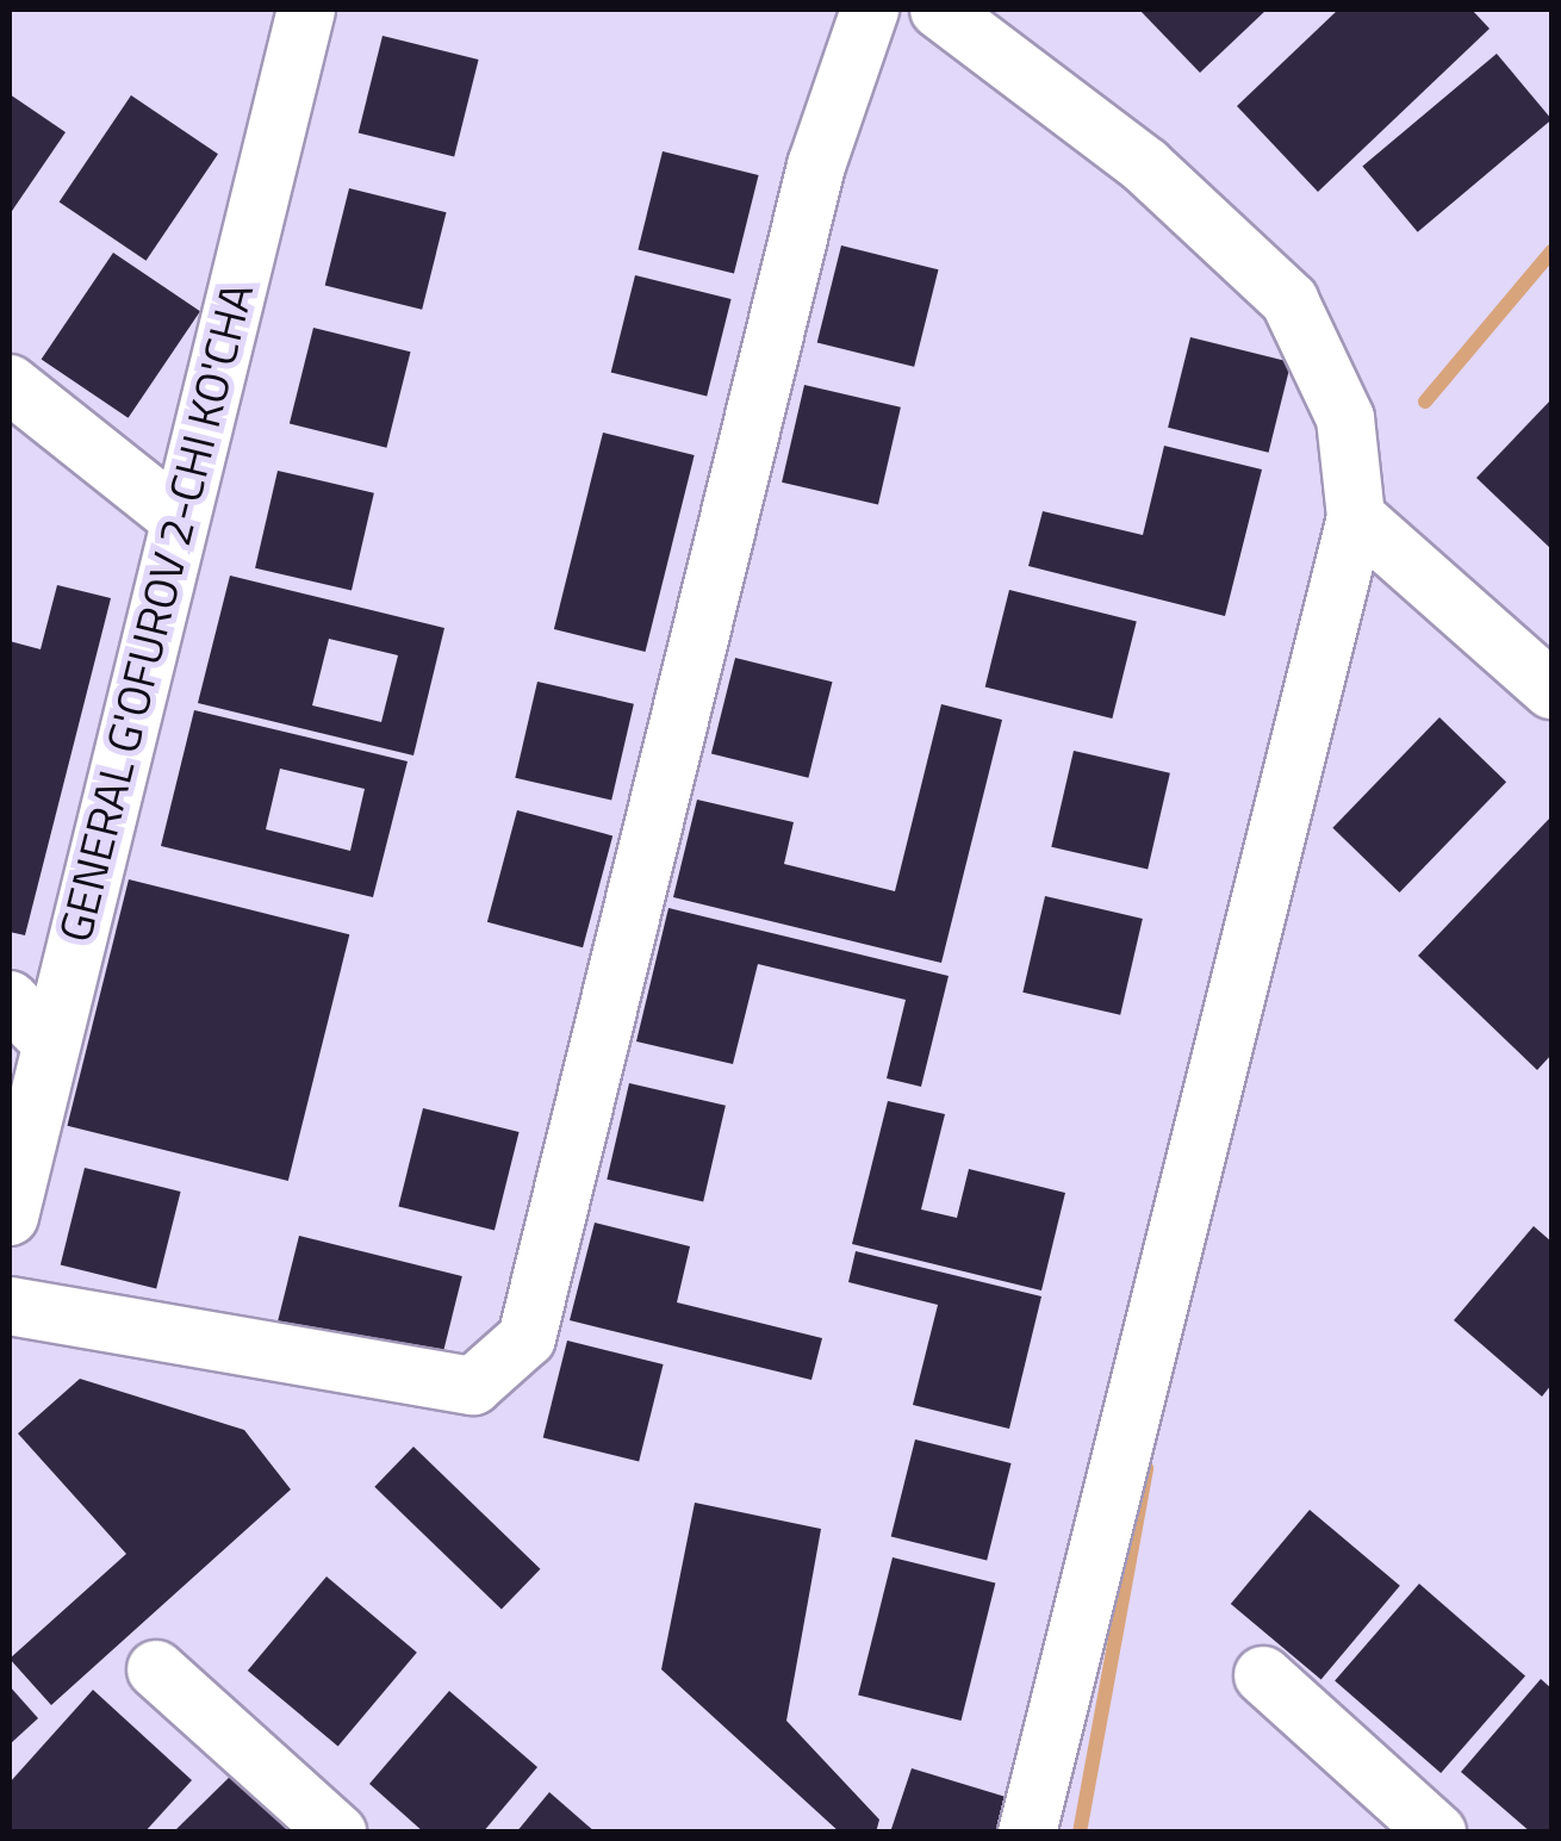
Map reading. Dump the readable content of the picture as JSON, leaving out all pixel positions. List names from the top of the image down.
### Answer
{
  "streets": {
    "street": ["GENERAL G'OFUROV 2-CHI KO'CHA"]
  }
}
